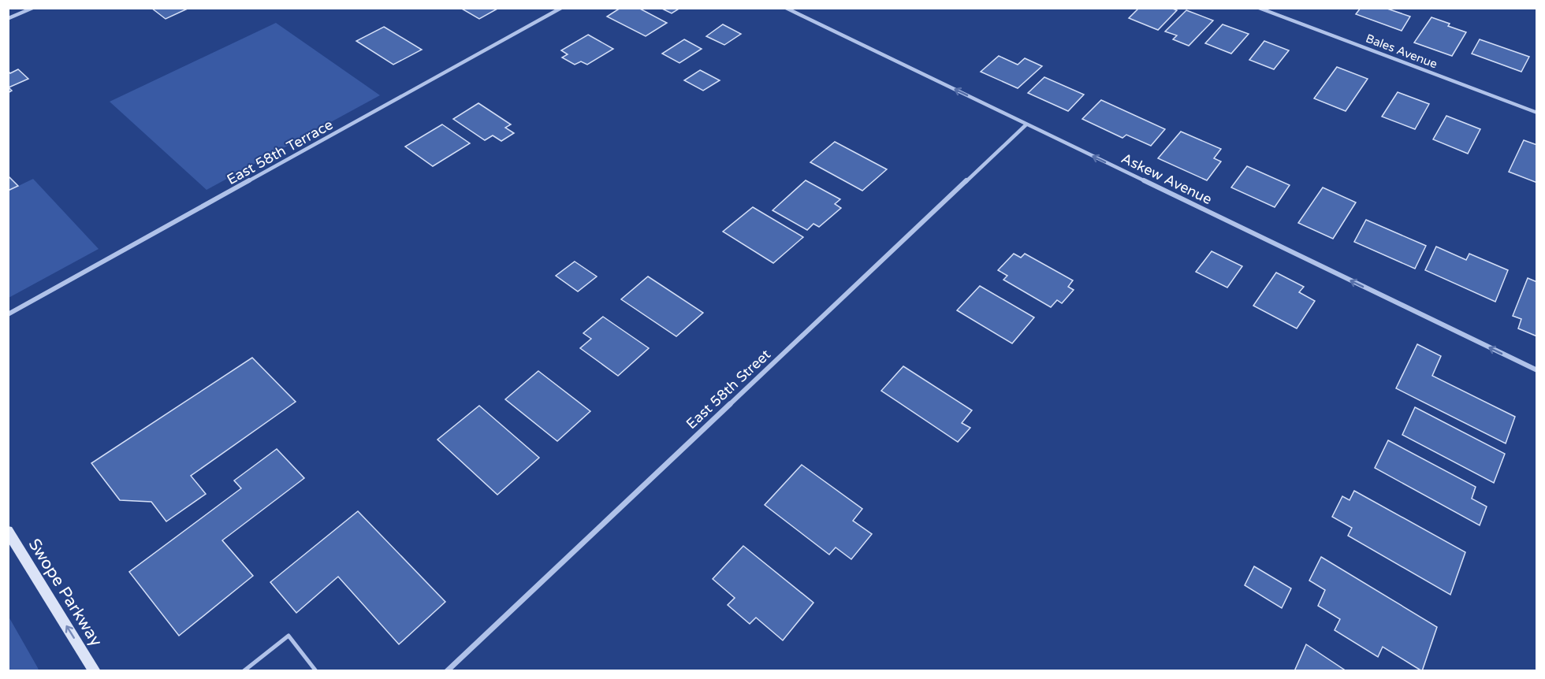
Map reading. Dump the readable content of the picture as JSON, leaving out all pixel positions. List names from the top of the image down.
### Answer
{
  "streets": {
    "main road": ["Swope Parkway"],
    "street": [
      "Bales Avenue",
      "East 58th Terrace",
      "Askew Avenue",
      "East 58th Street"
    ]
  },
  "crossings": [
    ["Askew Avenue", "East 58th Street"]
  ],
  "one_way": ["Askew Avenue", "Swope Parkway"]
}
